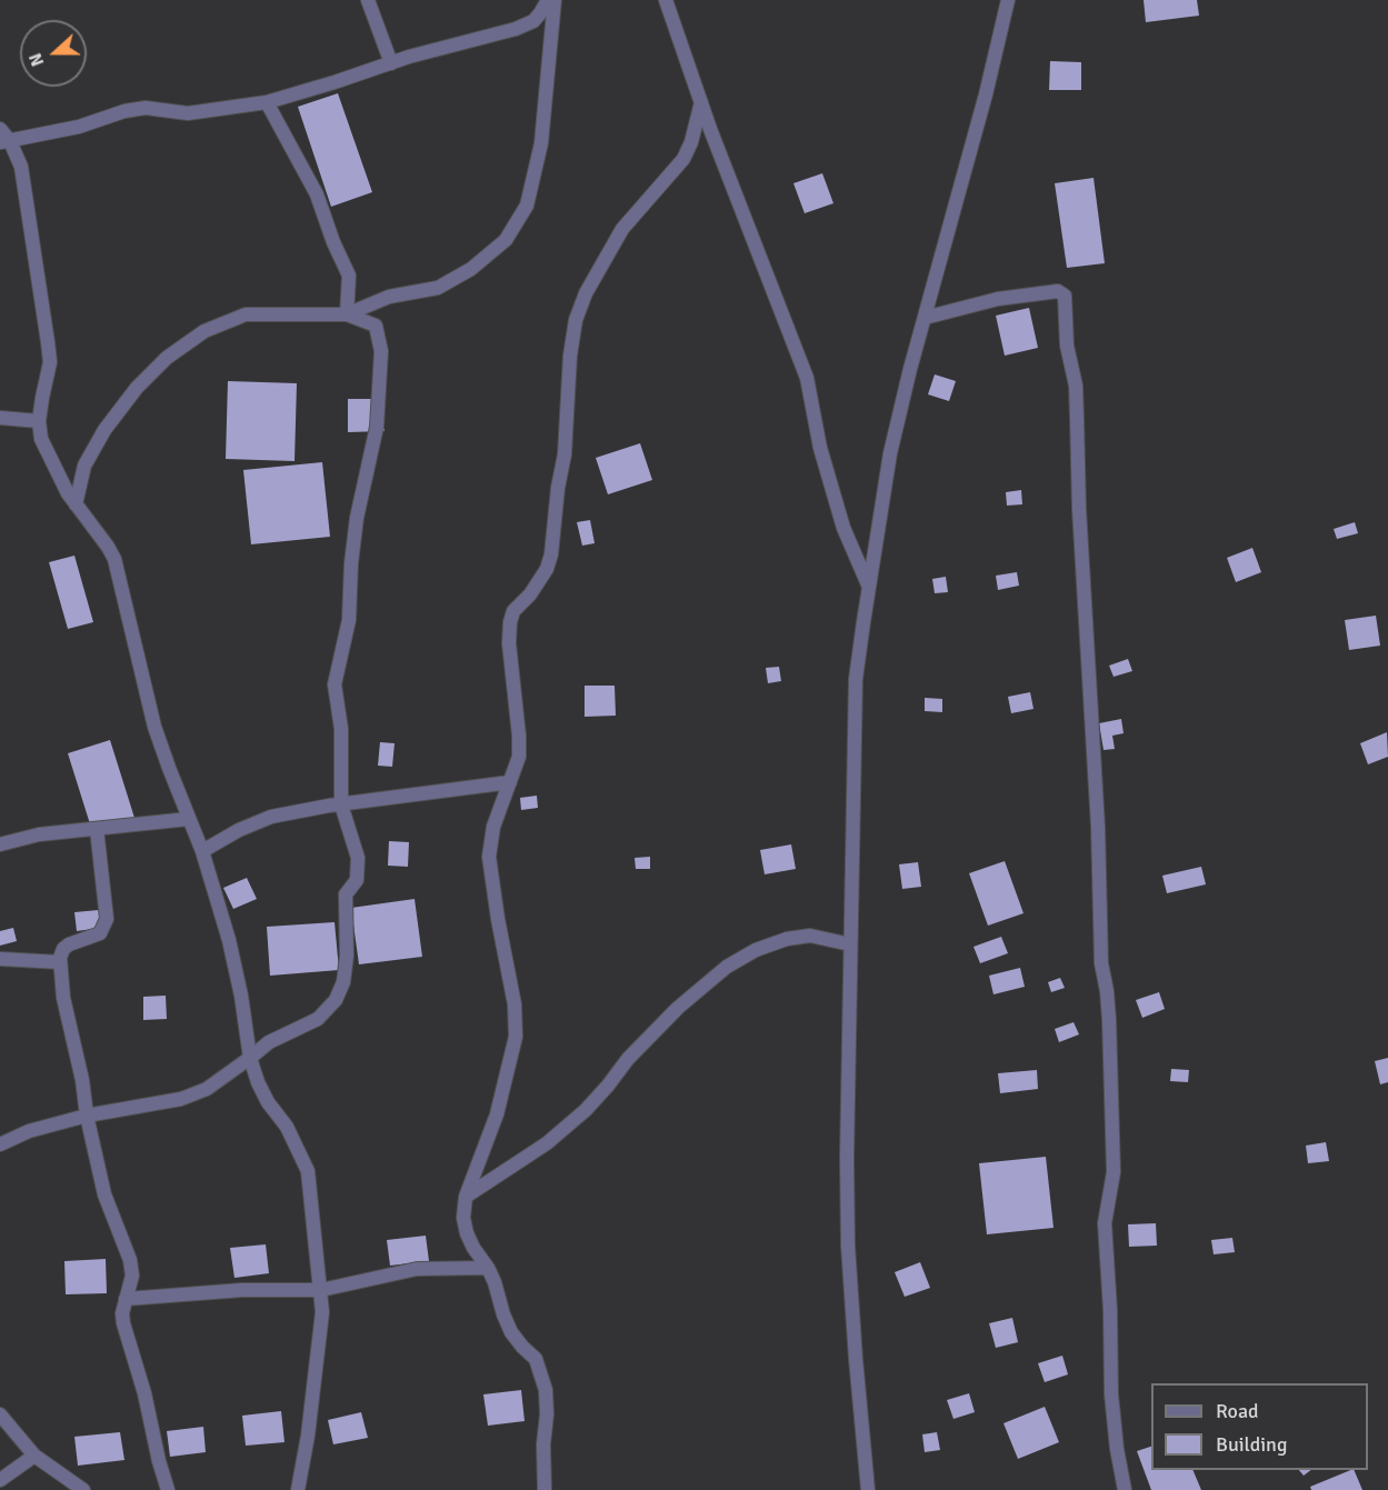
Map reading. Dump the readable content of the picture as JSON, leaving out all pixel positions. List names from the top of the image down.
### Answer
{
  "legend": ["Road", "Building"],
  "north": "left"
}
